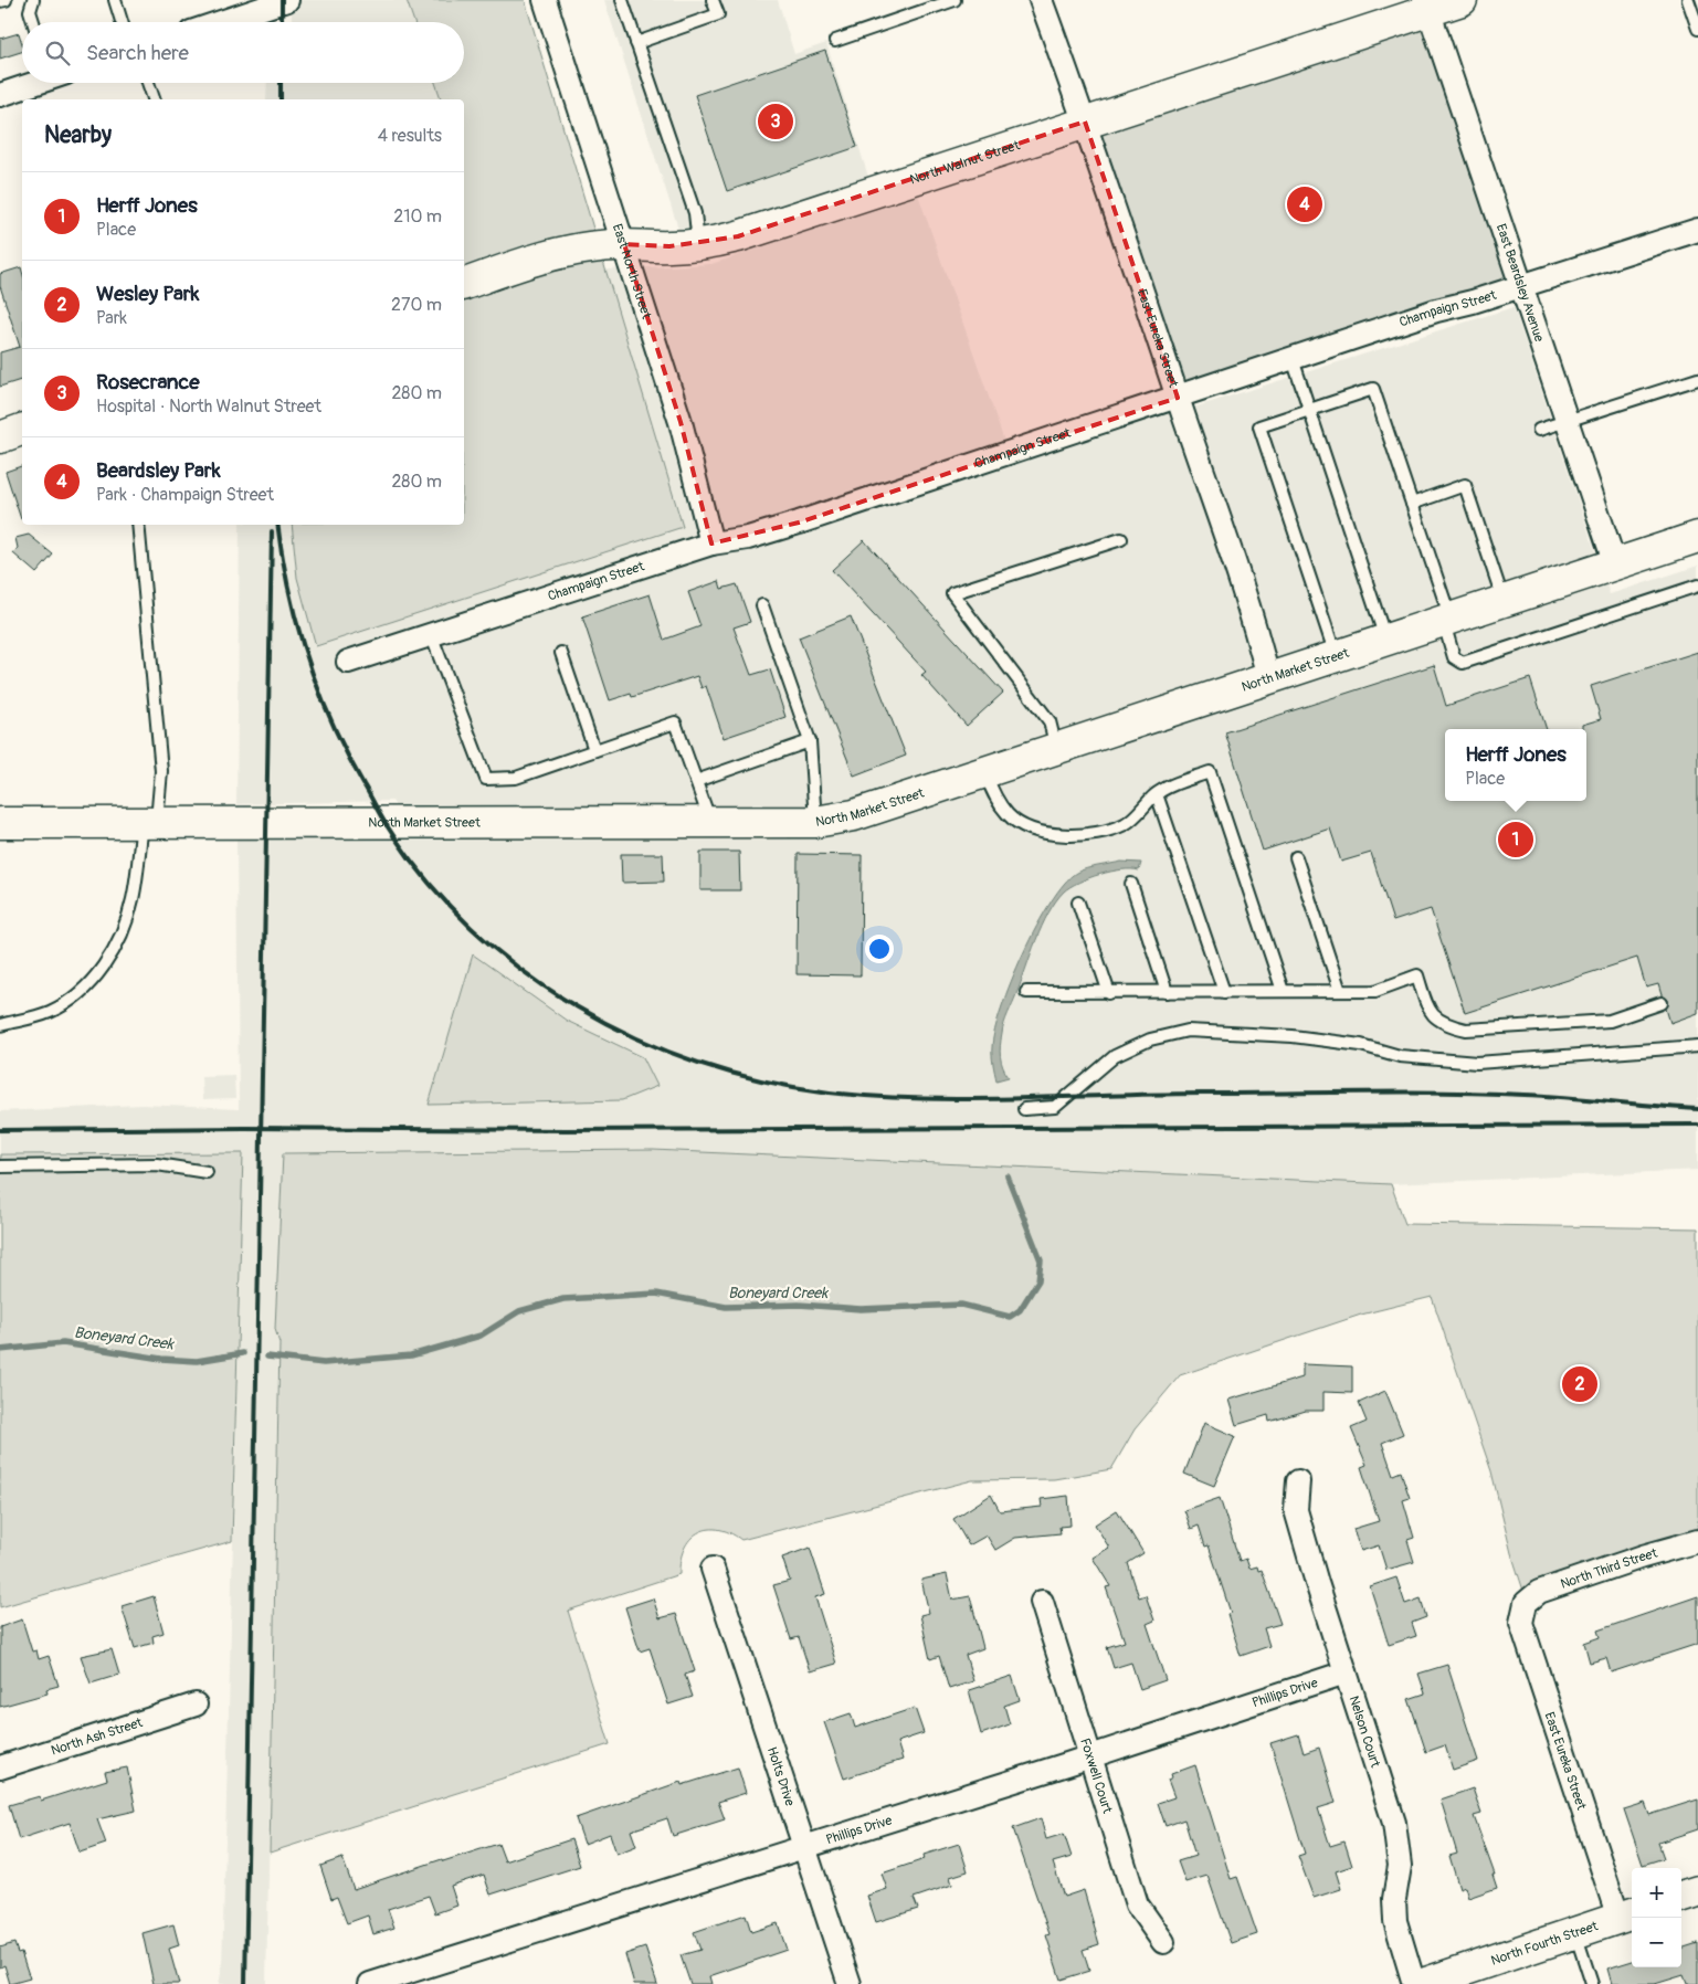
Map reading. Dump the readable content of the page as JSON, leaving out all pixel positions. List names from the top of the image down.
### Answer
{
  "streets": {
    "street": [
      "North Walnut Street",
      "East North Street",
      "East Beardsley Avenue",
      "Champaign Street",
      "East Eureka Street",
      "North Market Street",
      "North Third Street",
      "Phillips Drive",
      "Nelson Court",
      "North Ash Street",
      "Foxwell Court",
      "Holts Drive",
      "North Fourth Street"
    ]
  },
  "crossings": [
    ["North Walnut Street", "East North Street"],
    ["North Walnut Street", "East Beardsley Avenue"],
    ["North Walnut Street", "East Eureka Street"],
    ["East North Street", "Champaign Street"],
    ["East Beardsley Avenue", "Champaign Street"],
    ["East Beardsley Avenue", "North Market Street"],
    ["Champaign Street", "East Eureka Street"],
    ["East Eureka Street", "North Market Street"],
    ["East Eureka Street", "North Third Street"],
    ["East Eureka Street", "North Fourth Street"],
    ["Phillips Drive", "Nelson Court"],
    ["Phillips Drive", "Foxwell Court"],
    ["Phillips Drive", "Holts Drive"]
  ],
  "water": ["Boneyard Creek"],
  "page": {
    "search": "Search here",
    "heading": ["Nearby", "4 results"],
    "pins": [
      "3",
      "4",
      "1",
      "2"
    ],
    "list": [
      {
        "mark": "1",
        "name": "Herff Jones",
        "note": "Place",
        "value": "210 m"
      },
      {
        "mark": "2",
        "name": "Wesley Park",
        "note": "Park",
        "value": "270 m"
      },
      {
        "mark": "3",
        "name": "Rosecrance",
        "note": "Hospital · North Walnut Street",
        "value": "280 m"
      },
      {
        "mark": "4",
        "name": "Beardsley Park",
        "note": "Park · Champaign Street",
        "value": "280 m"
      }
    ],
    "popup": ["Herff Jones", "Place"],
    "map_buttons": ["+", "−"]
  }
}
